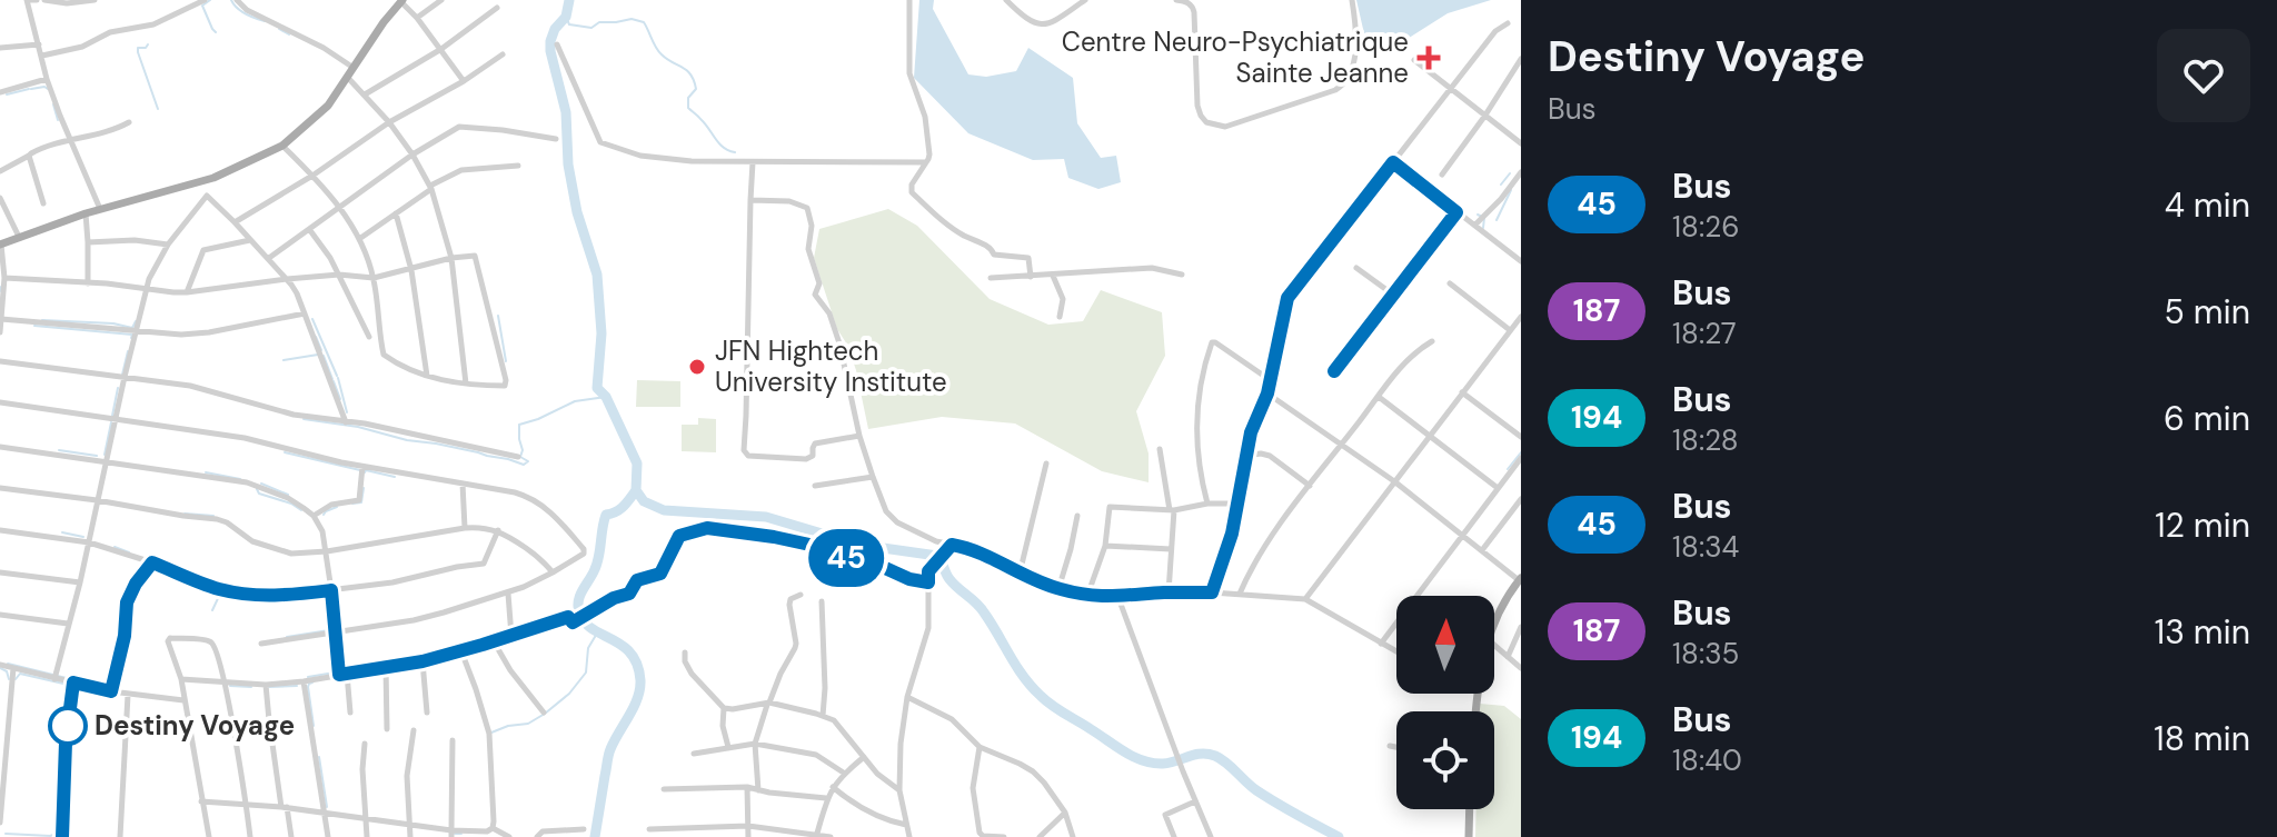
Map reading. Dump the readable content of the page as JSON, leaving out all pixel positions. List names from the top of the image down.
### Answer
{
  "places": {
    "health": ["Centre Neuro-Psychiatrique Sainte Jeanne"],
    "other": ["JFN Hightech University Institute", "Destiny Voyage"]
  },
  "lines": ["bus line 45"],
  "north": "top",
  "page": {
    "on_map": "45",
    "heading": ["Destiny Voyage", "Bus"],
    "list": [
      {
        "mark": "45",
        "name": "Bus",
        "note": "18:26",
        "value": "4 min"
      },
      {
        "mark": "187",
        "name": "Bus",
        "note": "18:27",
        "value": "5 min"
      },
      {
        "mark": "194",
        "name": "Bus",
        "note": "18:28",
        "value": "6 min"
      },
      {
        "mark": "45",
        "name": "Bus",
        "note": "18:34",
        "value": "12 min"
      },
      {
        "mark": "187",
        "name": "Bus",
        "note": "18:35",
        "value": "13 min"
      },
      {
        "mark": "194",
        "name": "Bus",
        "note": "18:40",
        "value": "18 min"
      }
    ]
  }
}
